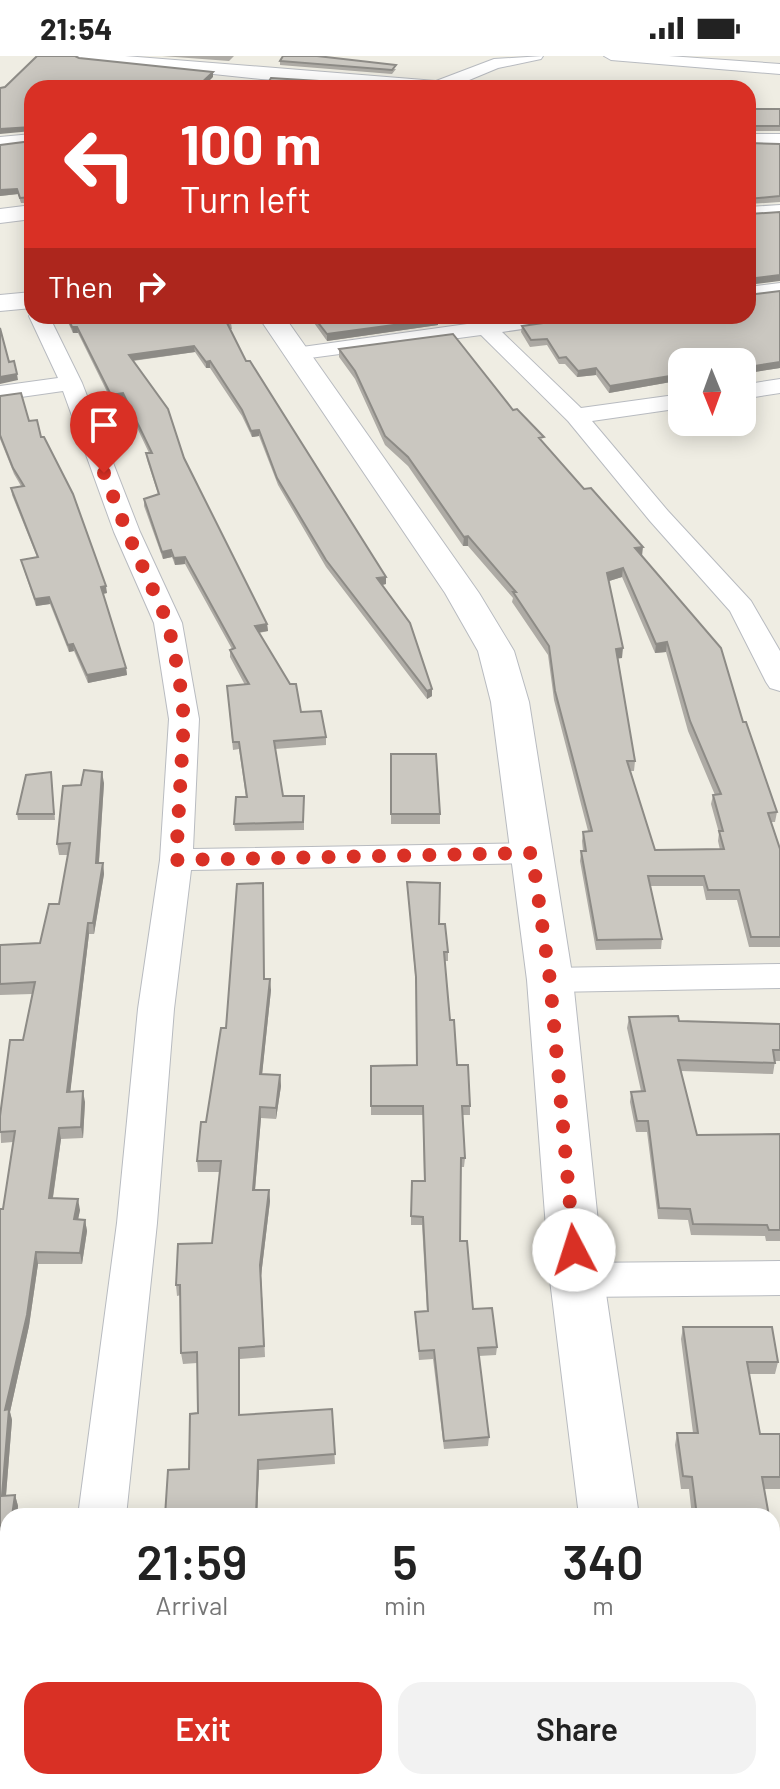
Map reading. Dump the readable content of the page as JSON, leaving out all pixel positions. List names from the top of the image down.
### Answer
{
  "north": "bottom",
  "page": {
    "status": "21:54",
    "turn": ["100 m", "Turn left"],
    "then": "Then",
    "eta": [
      "21:59",
      "Arrival",
      "5",
      "min",
      "340",
      "m"
    ],
    "buttons": ["Exit", "Share"]
  }
}
